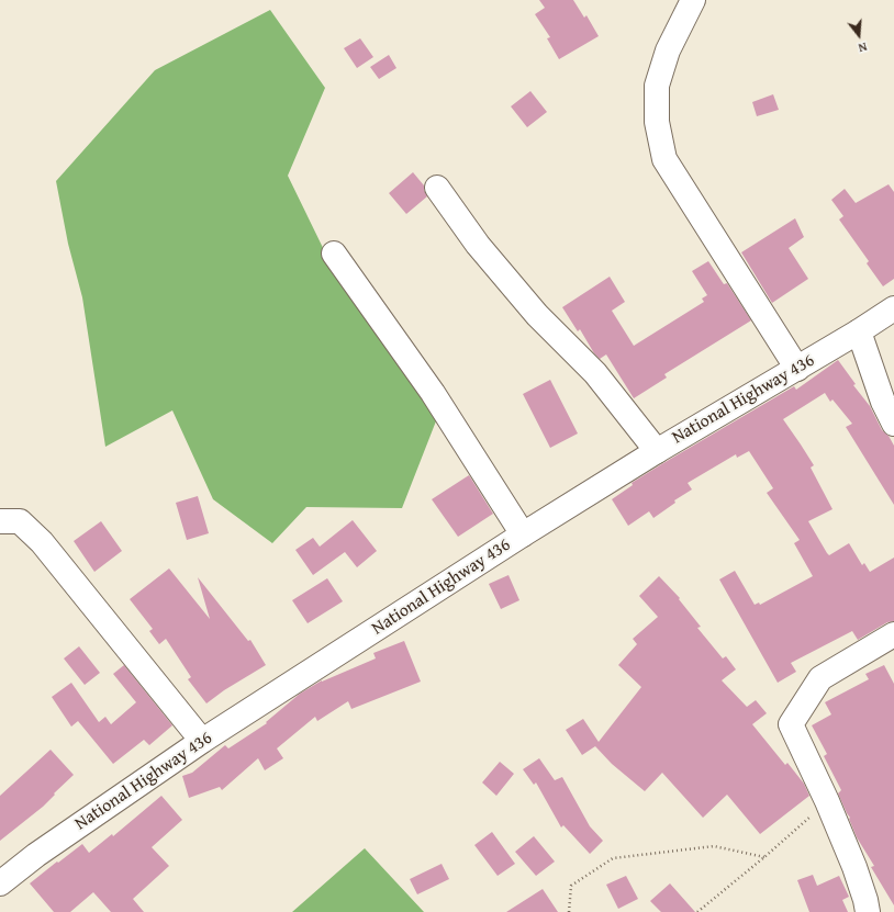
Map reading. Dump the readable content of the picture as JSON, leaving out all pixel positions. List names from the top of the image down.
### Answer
{
  "streets": {
    "street": ["National Highway 436"]
  },
  "north": "bottom"
}
